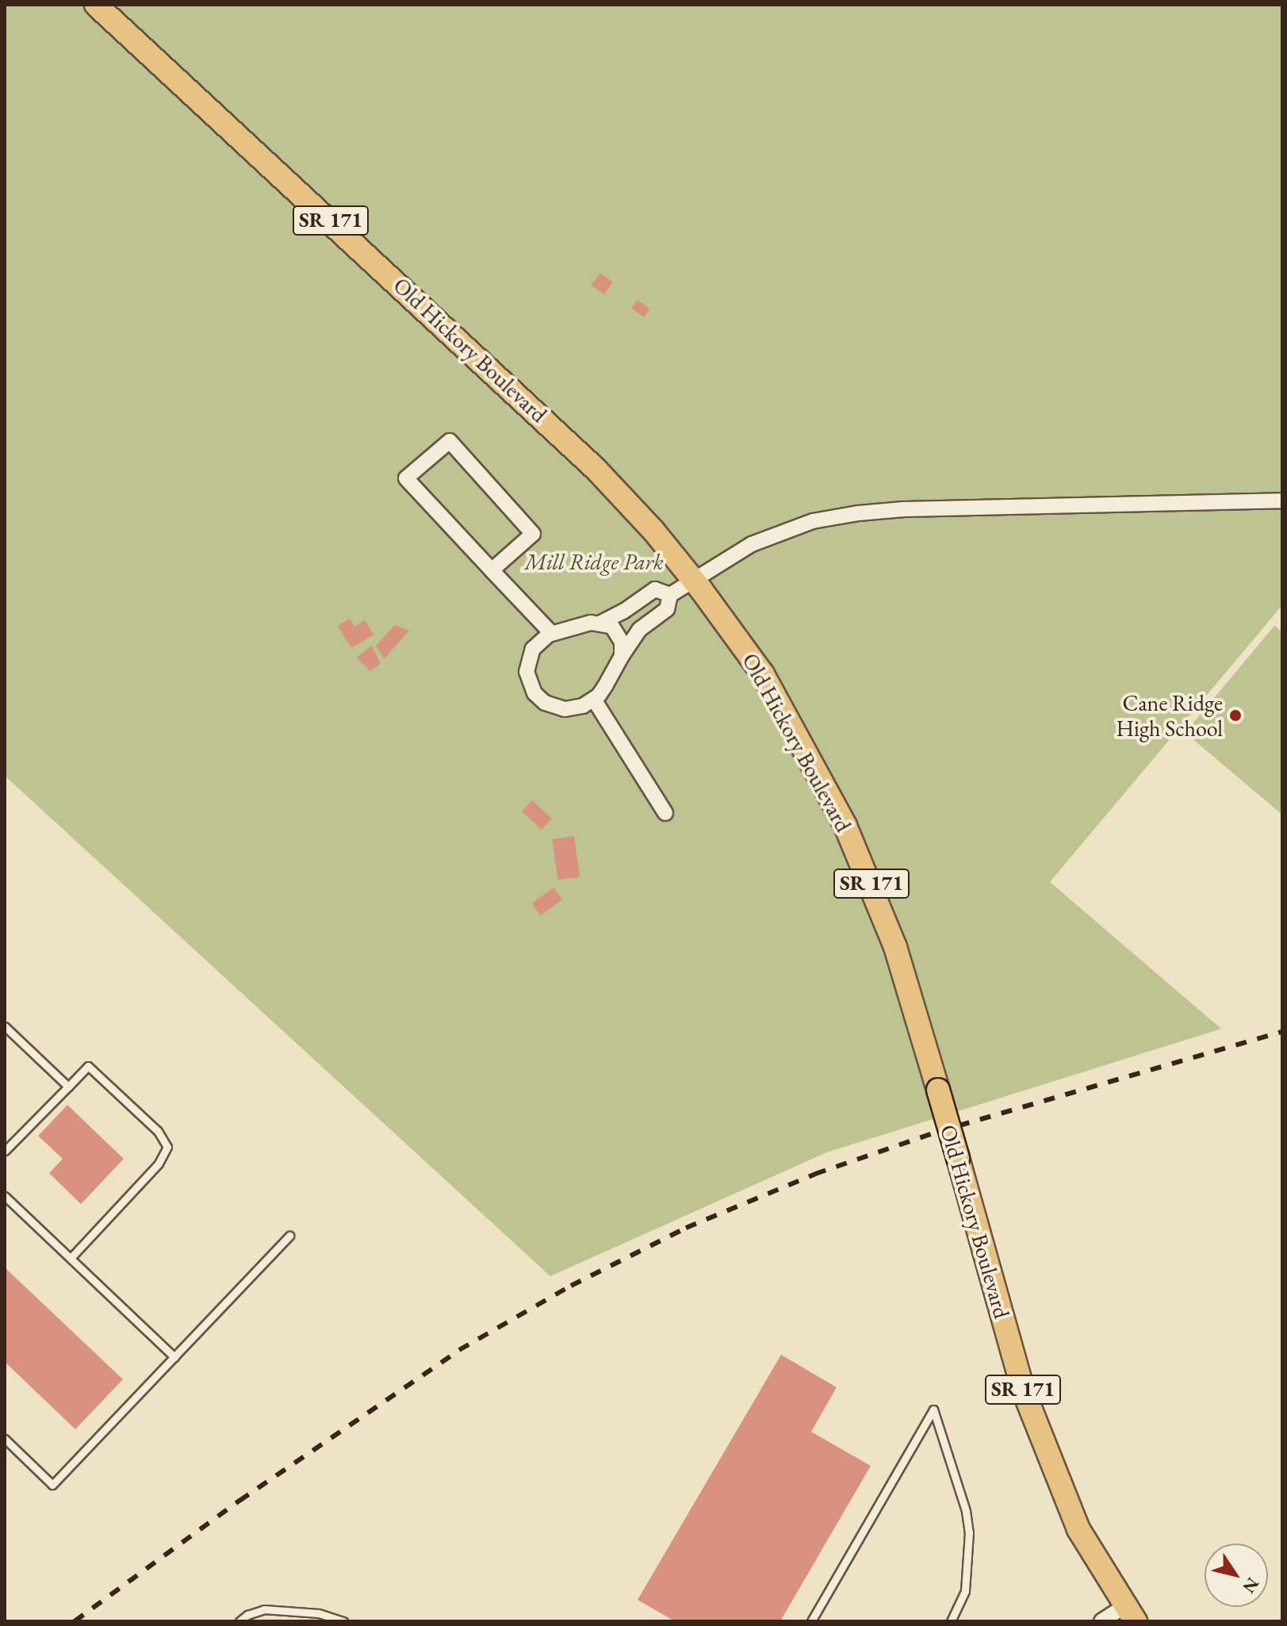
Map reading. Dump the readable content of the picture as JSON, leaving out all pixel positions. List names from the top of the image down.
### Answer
{
  "streets": {
    "main road": ["SR 171", "Old Hickory Boulevard"]
  },
  "parks": ["Mill Ridge Park"],
  "places": ["Cane Ridge High School"],
  "north": "bottom right"
}
